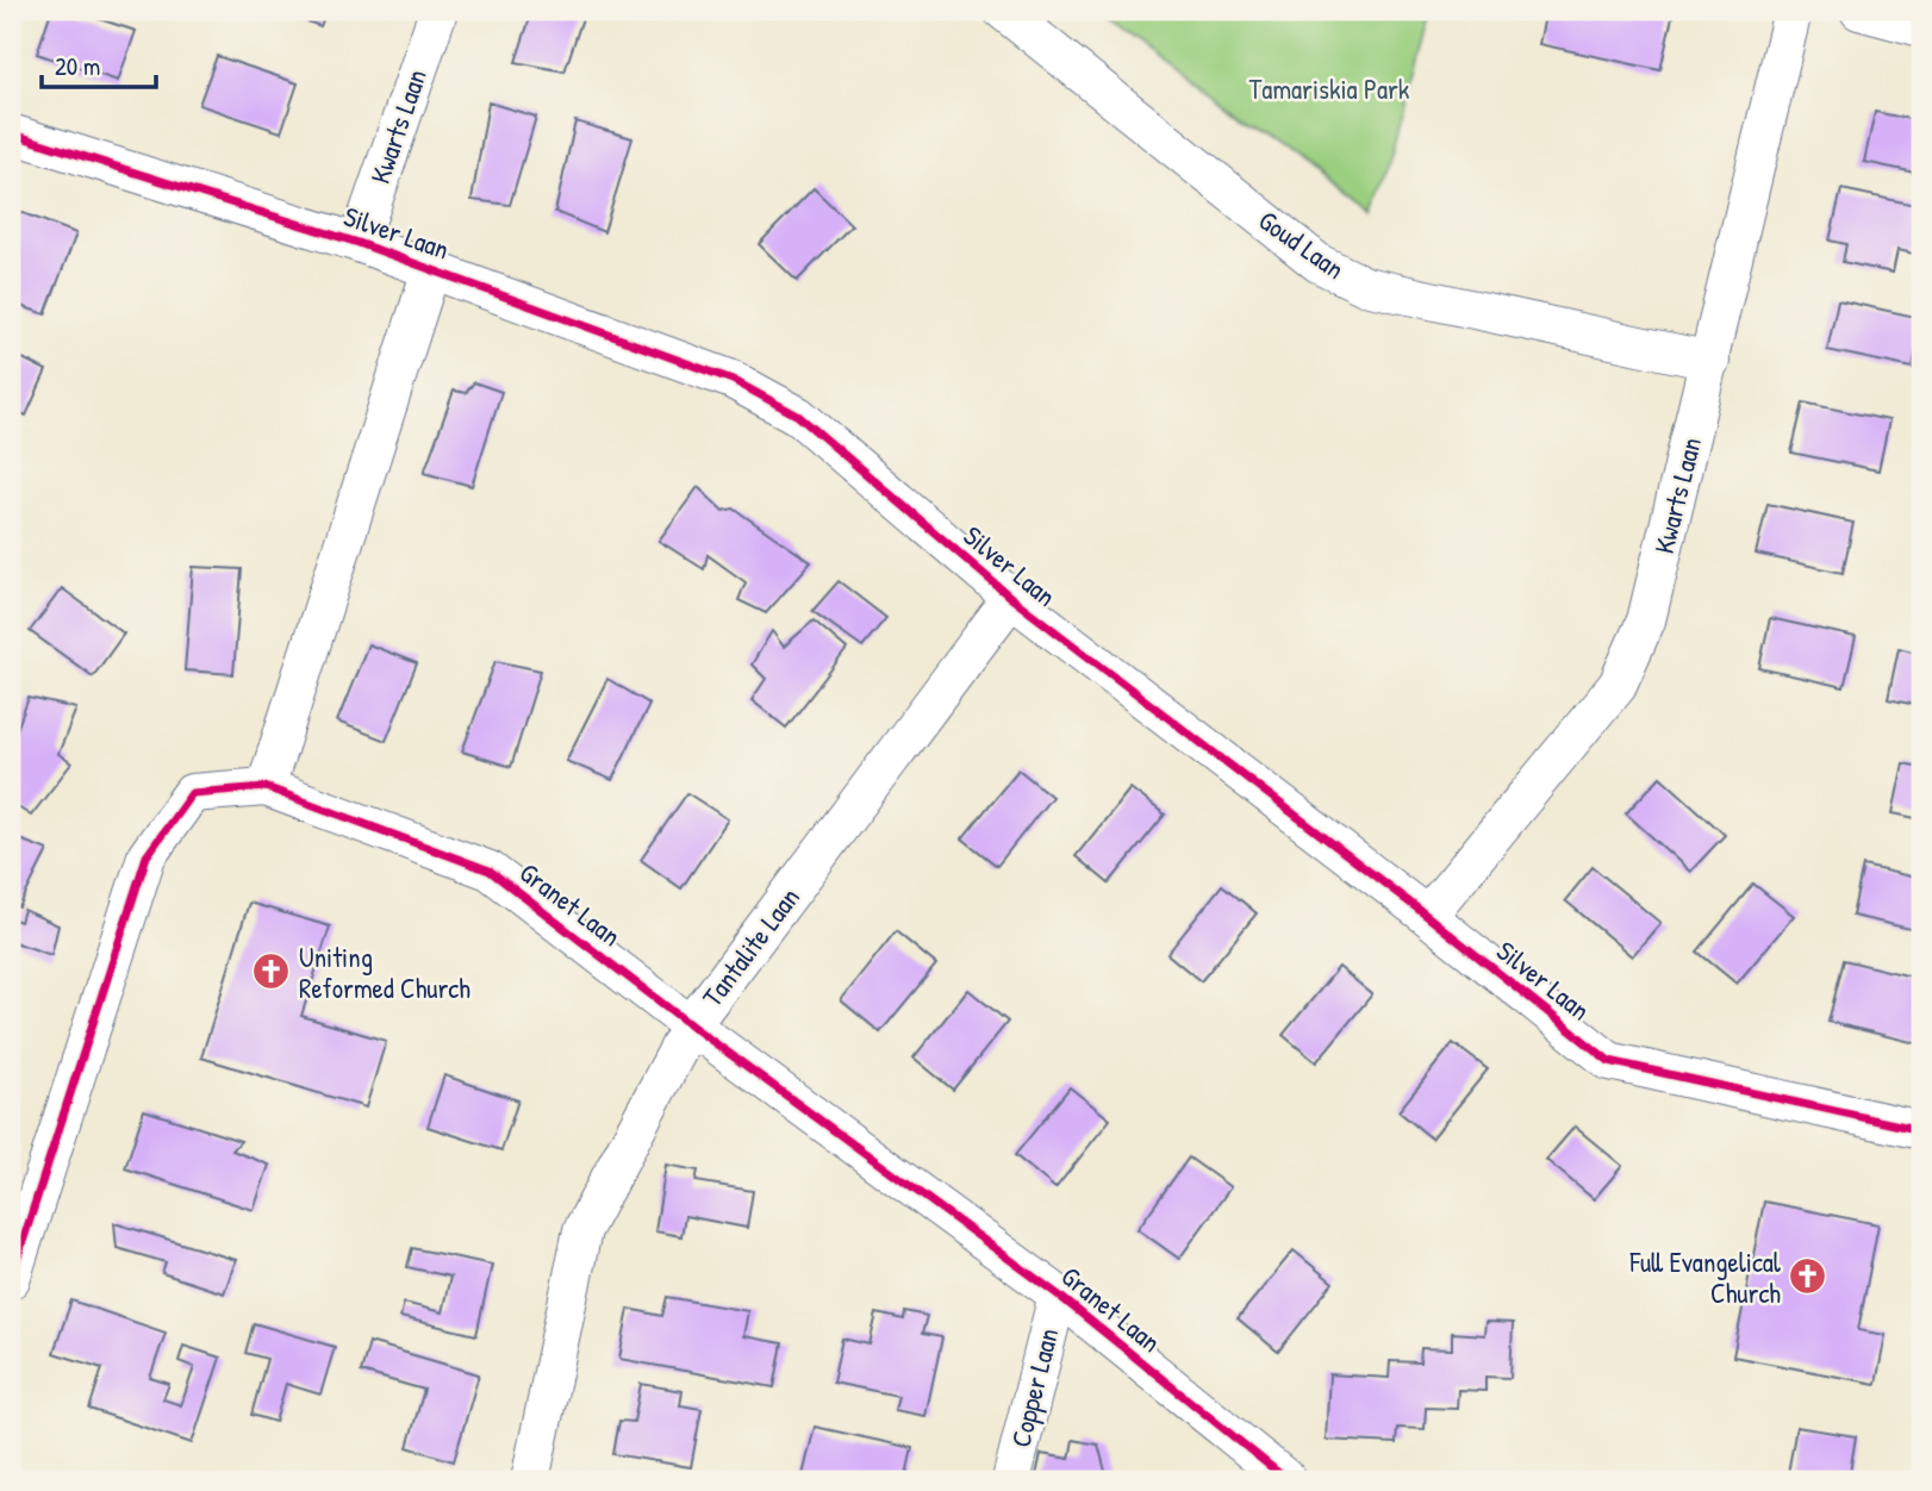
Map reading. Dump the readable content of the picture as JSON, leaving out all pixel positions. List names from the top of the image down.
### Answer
{
  "streets": {
    "street": [
      "Kwarts Laan",
      "Silver Laan",
      "Goud Laan",
      "Granet Laan",
      "Tantalite Laan",
      "Copper Laan"
    ]
  },
  "crossings": [
    ["Kwarts Laan", "Silver Laan"],
    ["Kwarts Laan", "Goud Laan"],
    ["Silver Laan", "Tantalite Laan"],
    ["Granet Laan", "Tantalite Laan"],
    ["Granet Laan", "Copper Laan"]
  ],
  "parks": ["Tamariskia Park"],
  "places": {
    "church": ["Uniting Reformed Church", "Full Evangelical Church"]
  },
  "scale_bar": "20 m"
}
